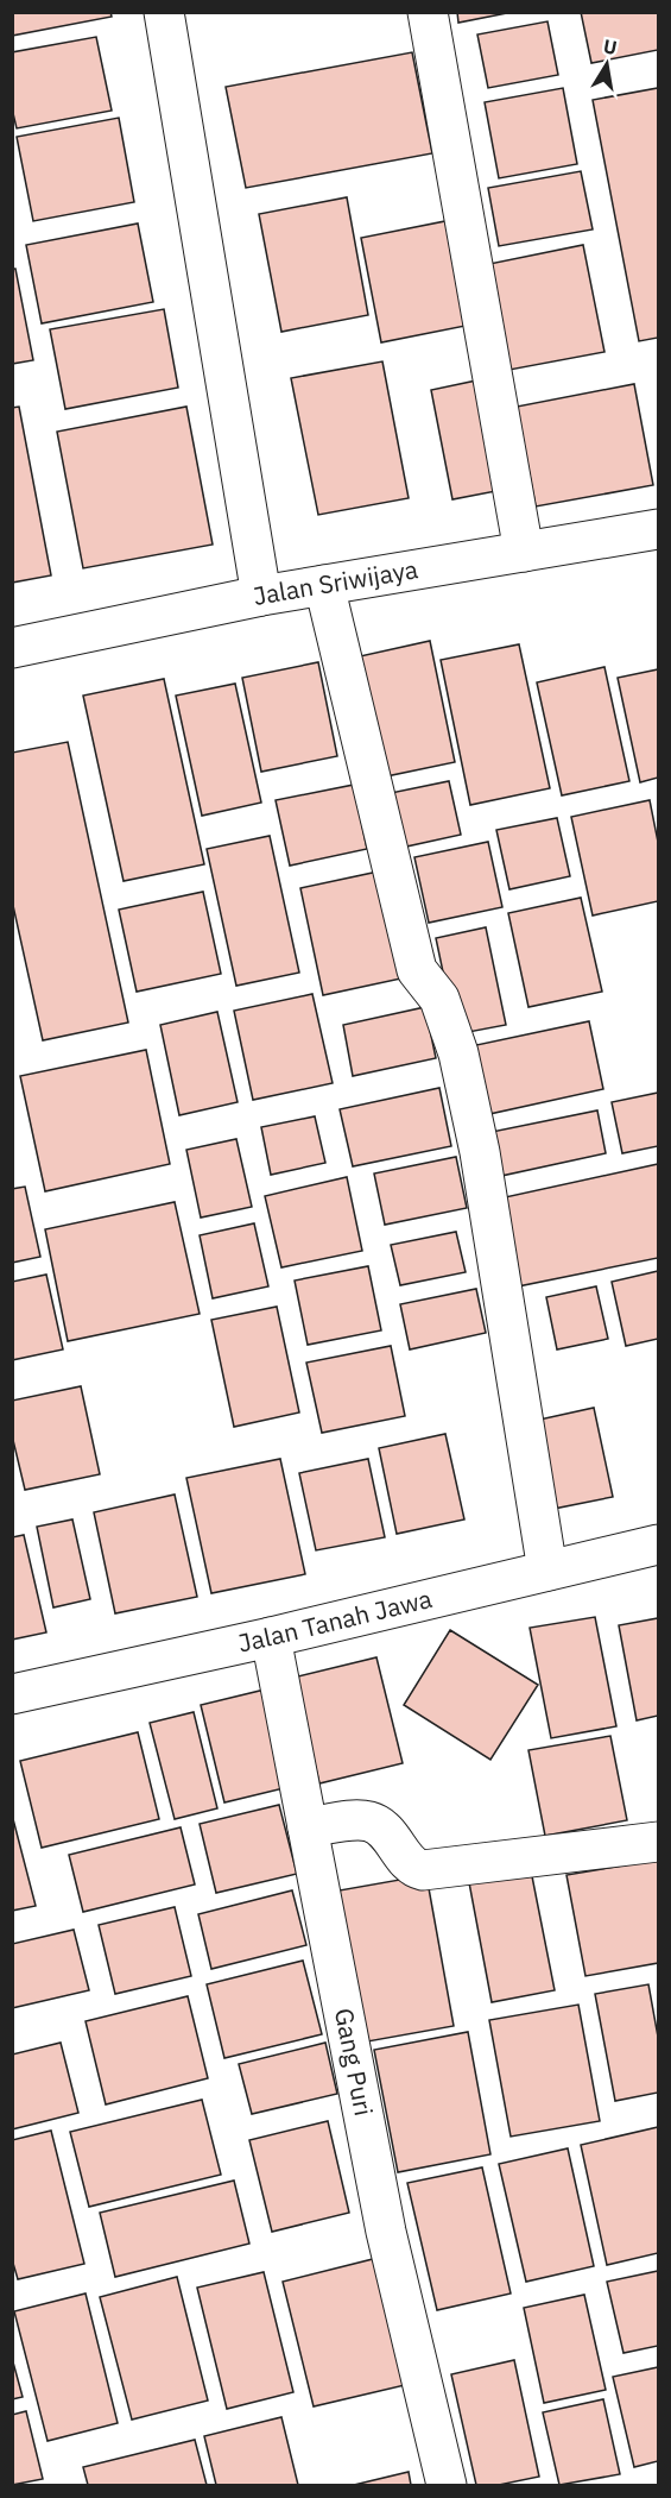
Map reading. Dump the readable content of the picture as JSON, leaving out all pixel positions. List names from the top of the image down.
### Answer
{
  "streets": {
    "street": ["Jalan Sriwijaya", "Jalan Tanah Jawa", "Gang Puri"]
  },
  "crossings": [
    ["Jalan Tanah Jawa", "Gang Puri"]
  ],
  "north": "top"
}
